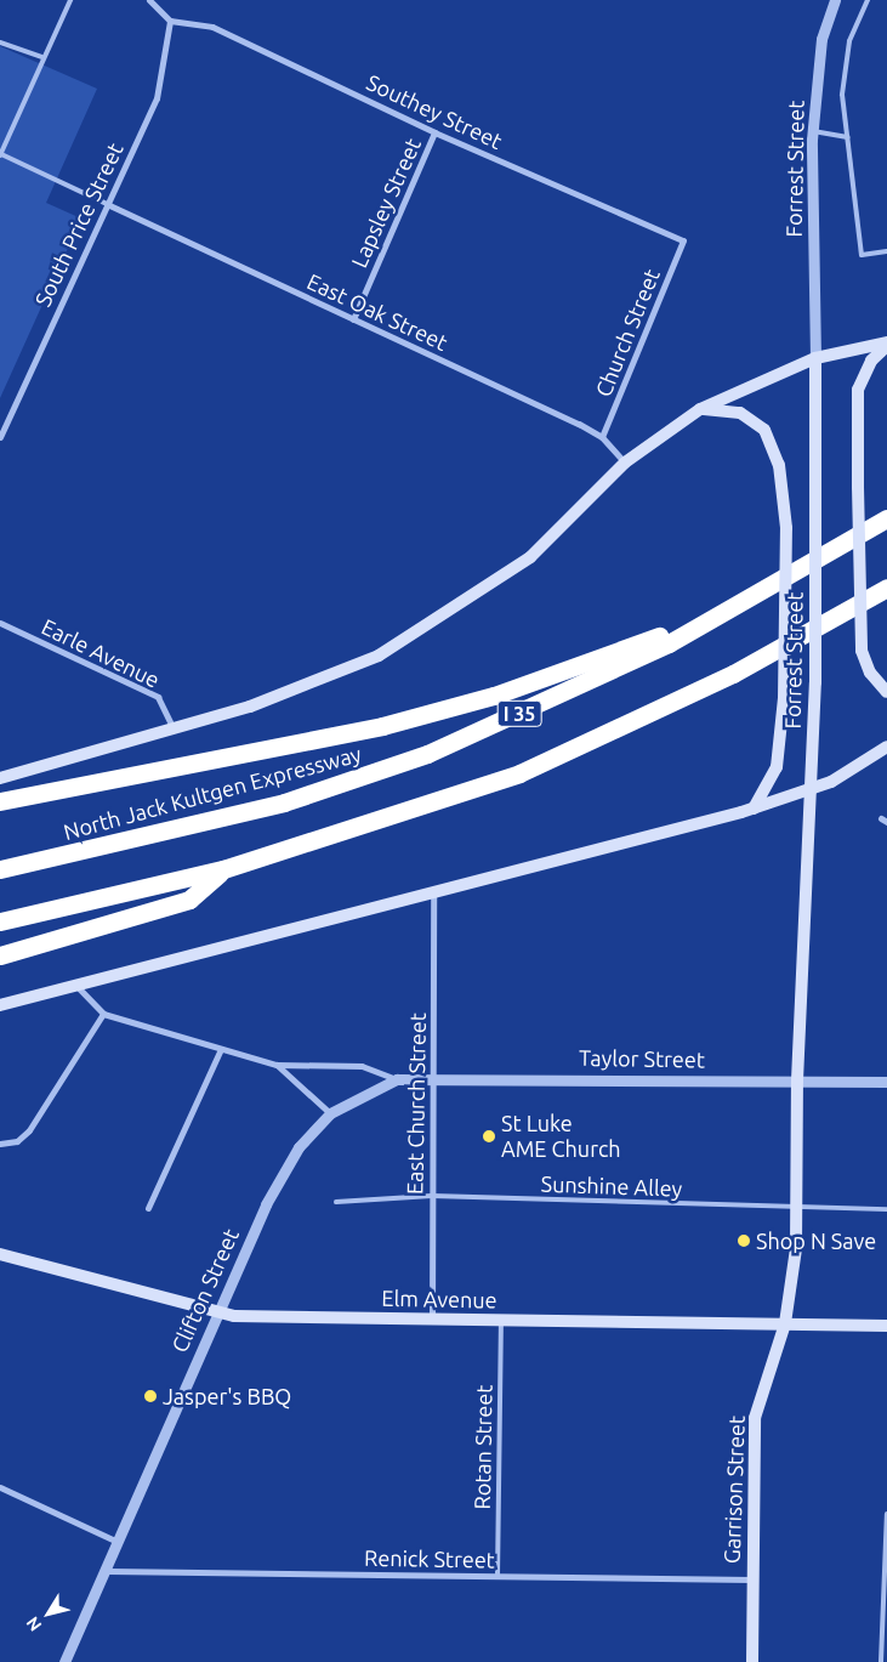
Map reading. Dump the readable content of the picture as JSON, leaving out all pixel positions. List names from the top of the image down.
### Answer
{
  "streets": {
    "highway": ["I 35", "North Jack Kultgen Expressway"],
    "main road": ["Forrest Street", "Elm Avenue", "Garrison Street"],
    "street": [
      "Southey Street",
      "Lapsley Street",
      "South Price Street",
      "East Oak Street",
      "Church Street",
      "Earle Avenue",
      "Taylor Street",
      "East Church Street",
      "Clifton Street",
      "Renick Street"
    ],
    "lane": ["Sunshine Alley", "Rotan Street"]
  },
  "crossings": [
    ["Southey Street", "Lapsley Street"],
    ["Southey Street", "South Price Street"],
    ["Southey Street", "Church Street"],
    ["Forrest Street", "Taylor Street"],
    ["Forrest Street", "Sunshine Alley"],
    ["Forrest Street", "Elm Avenue"],
    ["Forrest Street", "Garrison Street"],
    ["Lapsley Street", "East Oak Street"],
    ["South Price Street", "East Oak Street"],
    ["East Oak Street", "Church Street"],
    ["Taylor Street", "East Church Street"],
    ["Taylor Street", "Clifton Street"],
    ["East Church Street", "Sunshine Alley"],
    ["East Church Street", "Elm Avenue"],
    ["Clifton Street", "Elm Avenue"],
    ["Clifton Street", "Renick Street"],
    ["Elm Avenue", "Rotan Street"],
    ["Elm Avenue", "Garrison Street"],
    ["Rotan Street", "Renick Street"],
    ["Garrison Street", "Renick Street"]
  ],
  "places": ["St Luke AME Church", "Shop N Save", "Jasper's BBQ"],
  "north": "bottom left"
}
